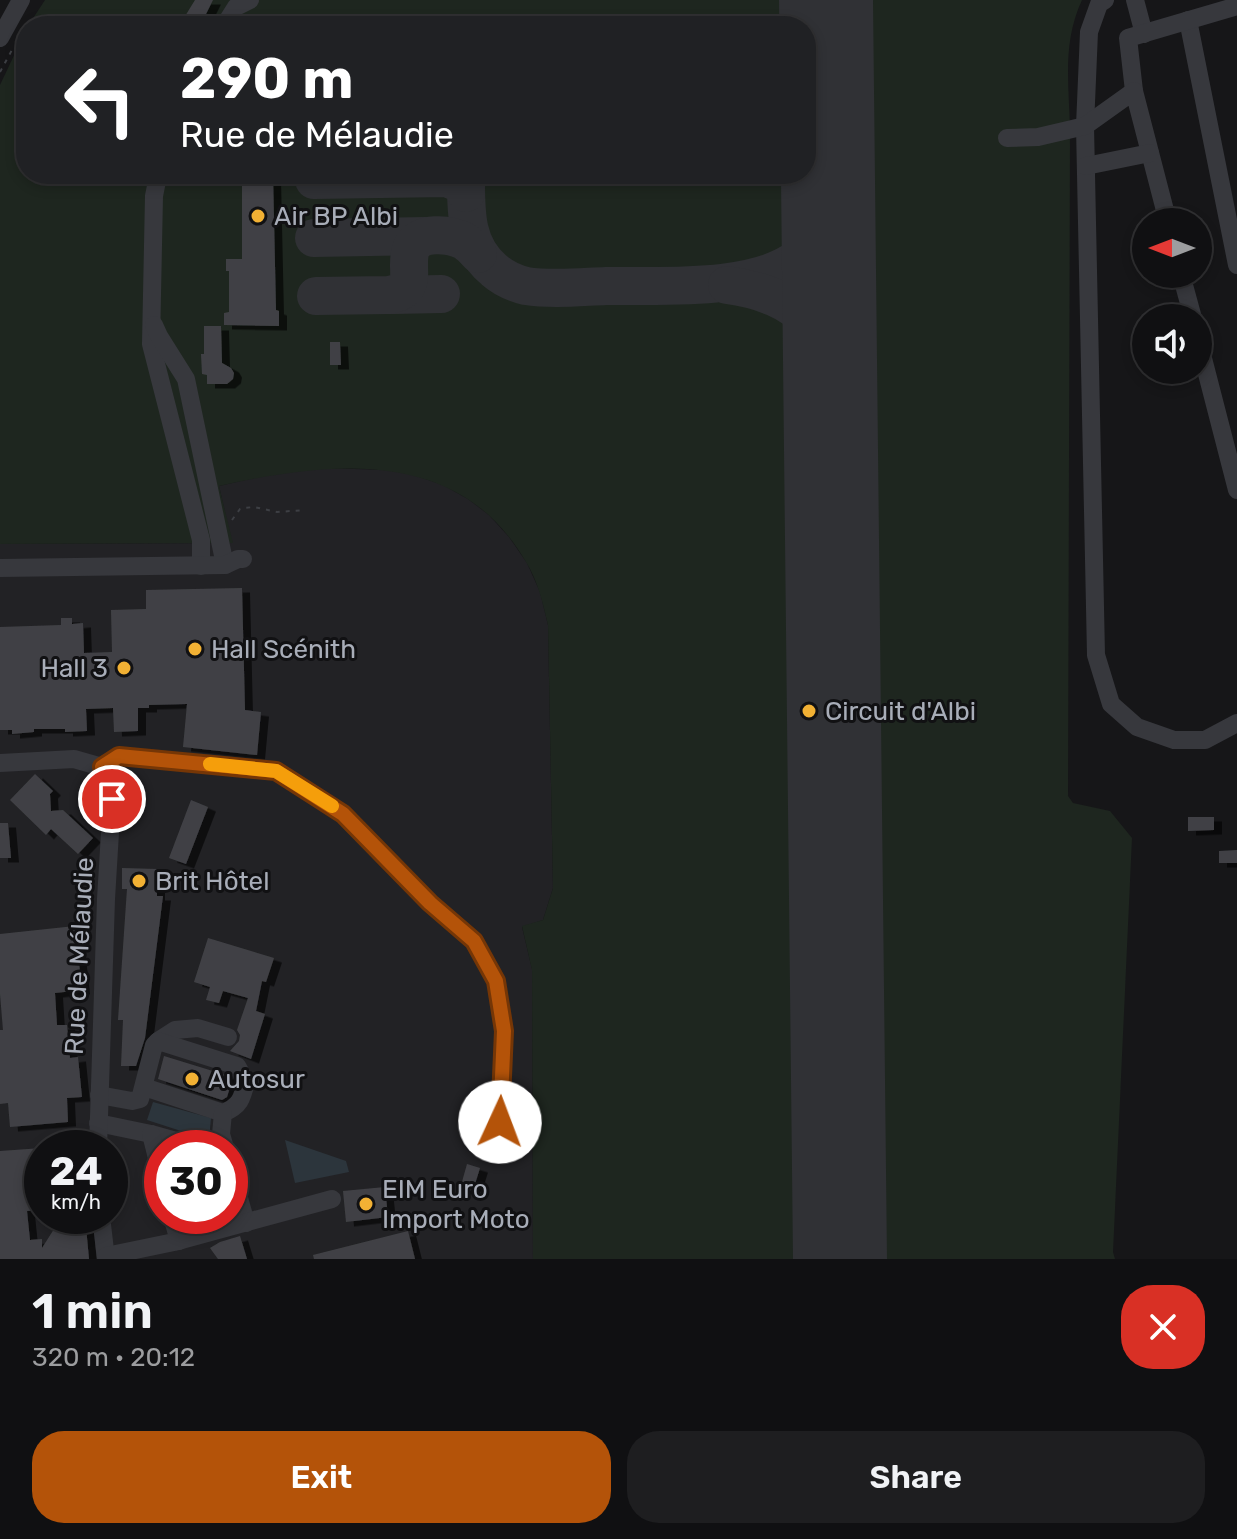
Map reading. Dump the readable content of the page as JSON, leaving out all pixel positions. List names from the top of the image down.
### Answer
{
  "streets": {
    "street": ["Rue de Mélaudie"]
  },
  "places": [
    "Air BP Albi",
    "Hall Scénith",
    "Hall 3",
    "Circuit d'Albi",
    "Brit Hôtel",
    "Autosur",
    "EIM Euro Import Moto"
  ],
  "north": "left",
  "page": {
    "turn": ["290 m", "Rue de Mélaudie"],
    "speed": "24 km/h",
    "limit": "30",
    "heading": ["1 min", "320 m · 20:12"],
    "buttons": ["Exit", "Share"]
  }
}
